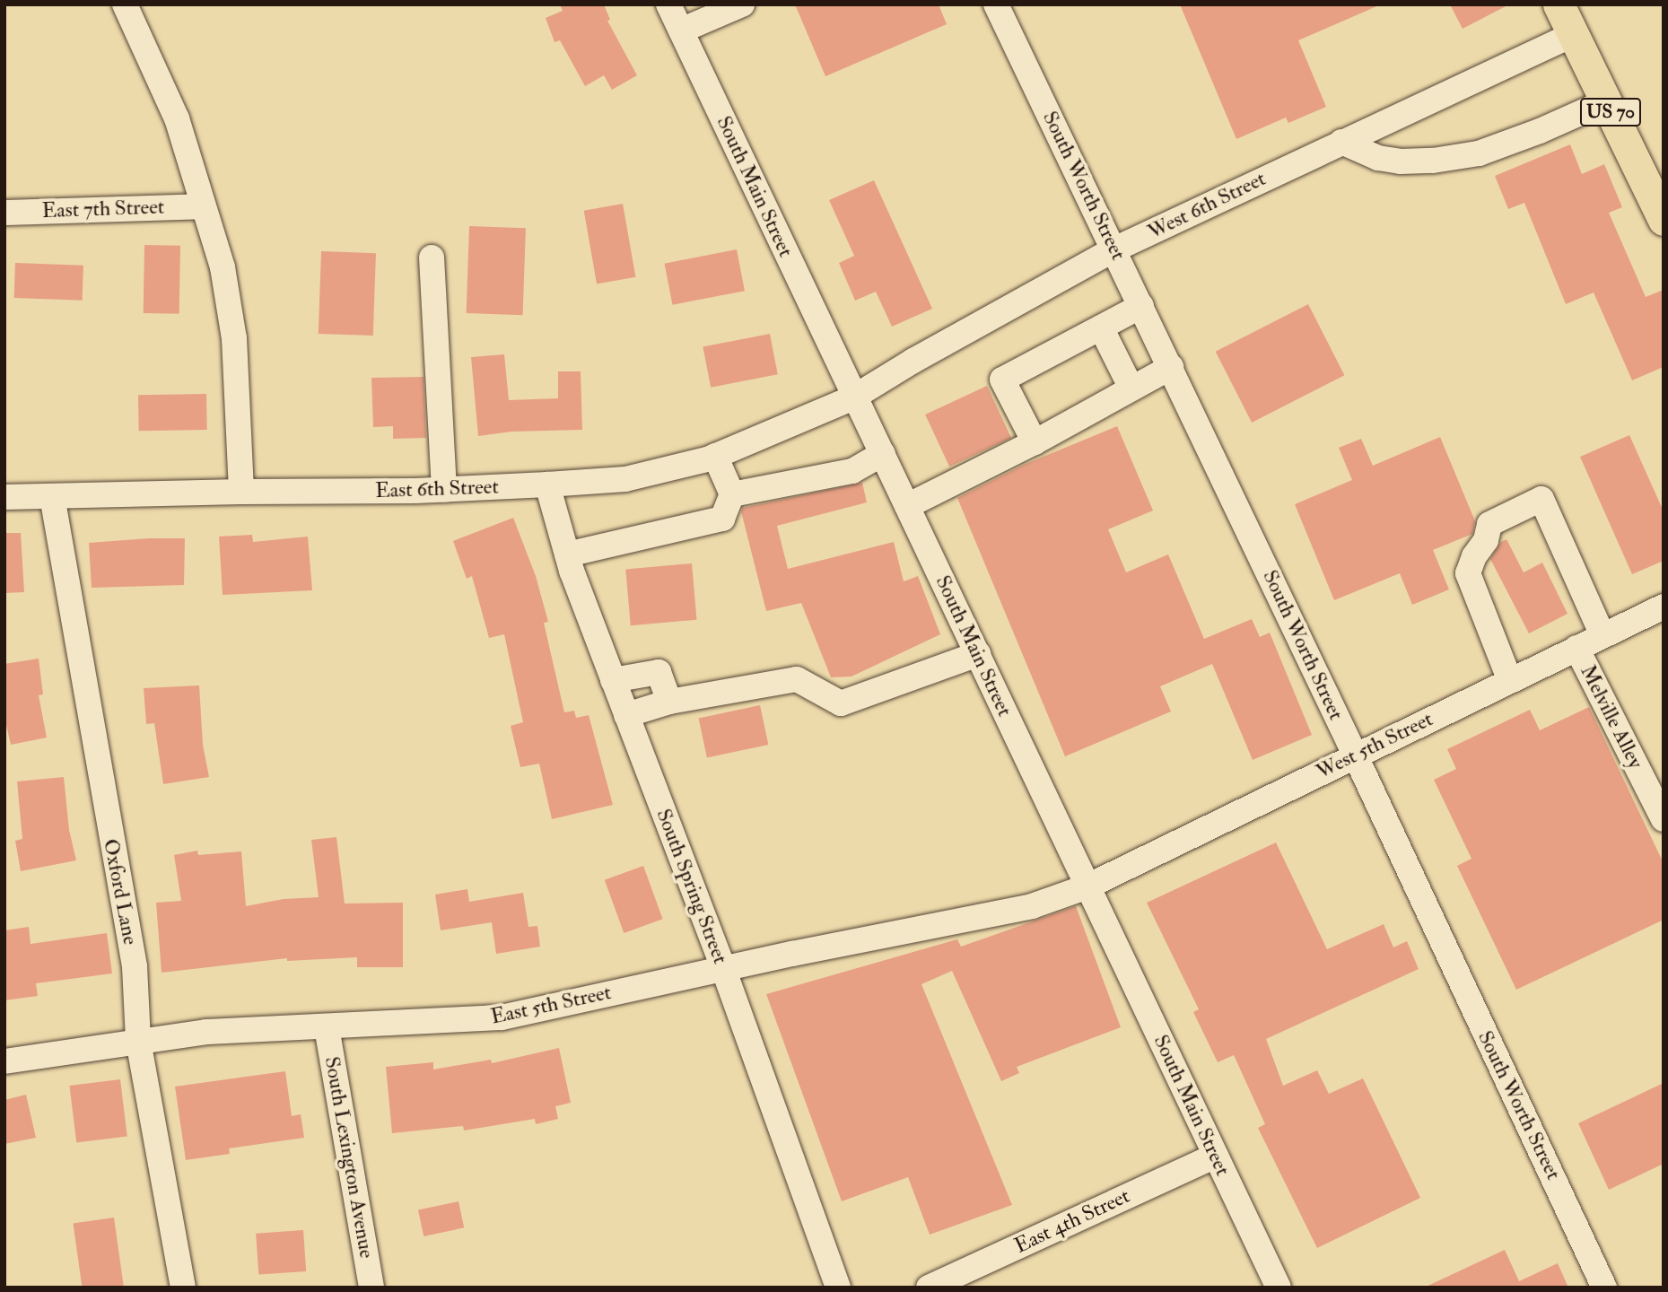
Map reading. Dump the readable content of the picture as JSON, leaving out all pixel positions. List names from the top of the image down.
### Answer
{
  "streets": {
    "main road": ["US 70"],
    "street": [
      "South Worth Street",
      "South Main Street",
      "West 6th Street",
      "East 7th Street",
      "East 6th Street",
      "Melville Alley",
      "West 5th Street",
      "South Spring Street",
      "Oxford Lane",
      "East 5th Street",
      "South Lexington Avenue",
      "East 4th Street"
    ]
  },
  "crossings": [
    ["US 70", "West 6th Street"],
    ["South Worth Street", "West 6th Street"],
    ["South Worth Street", "West 5th Street"],
    ["South Main Street", "West 6th Street"],
    ["South Main Street", "East 6th Street"],
    ["South Main Street", "West 5th Street"],
    ["South Main Street", "East 5th Street"],
    ["South Main Street", "East 4th Street"],
    ["West 6th Street", "East 6th Street"],
    ["East 6th Street", "South Spring Street"],
    ["East 6th Street", "Oxford Lane"],
    ["Melville Alley", "West 5th Street"],
    ["West 5th Street", "East 5th Street"],
    ["South Spring Street", "East 5th Street"],
    ["Oxford Lane", "East 5th Street"],
    ["East 5th Street", "South Lexington Avenue"]
  ]
}
